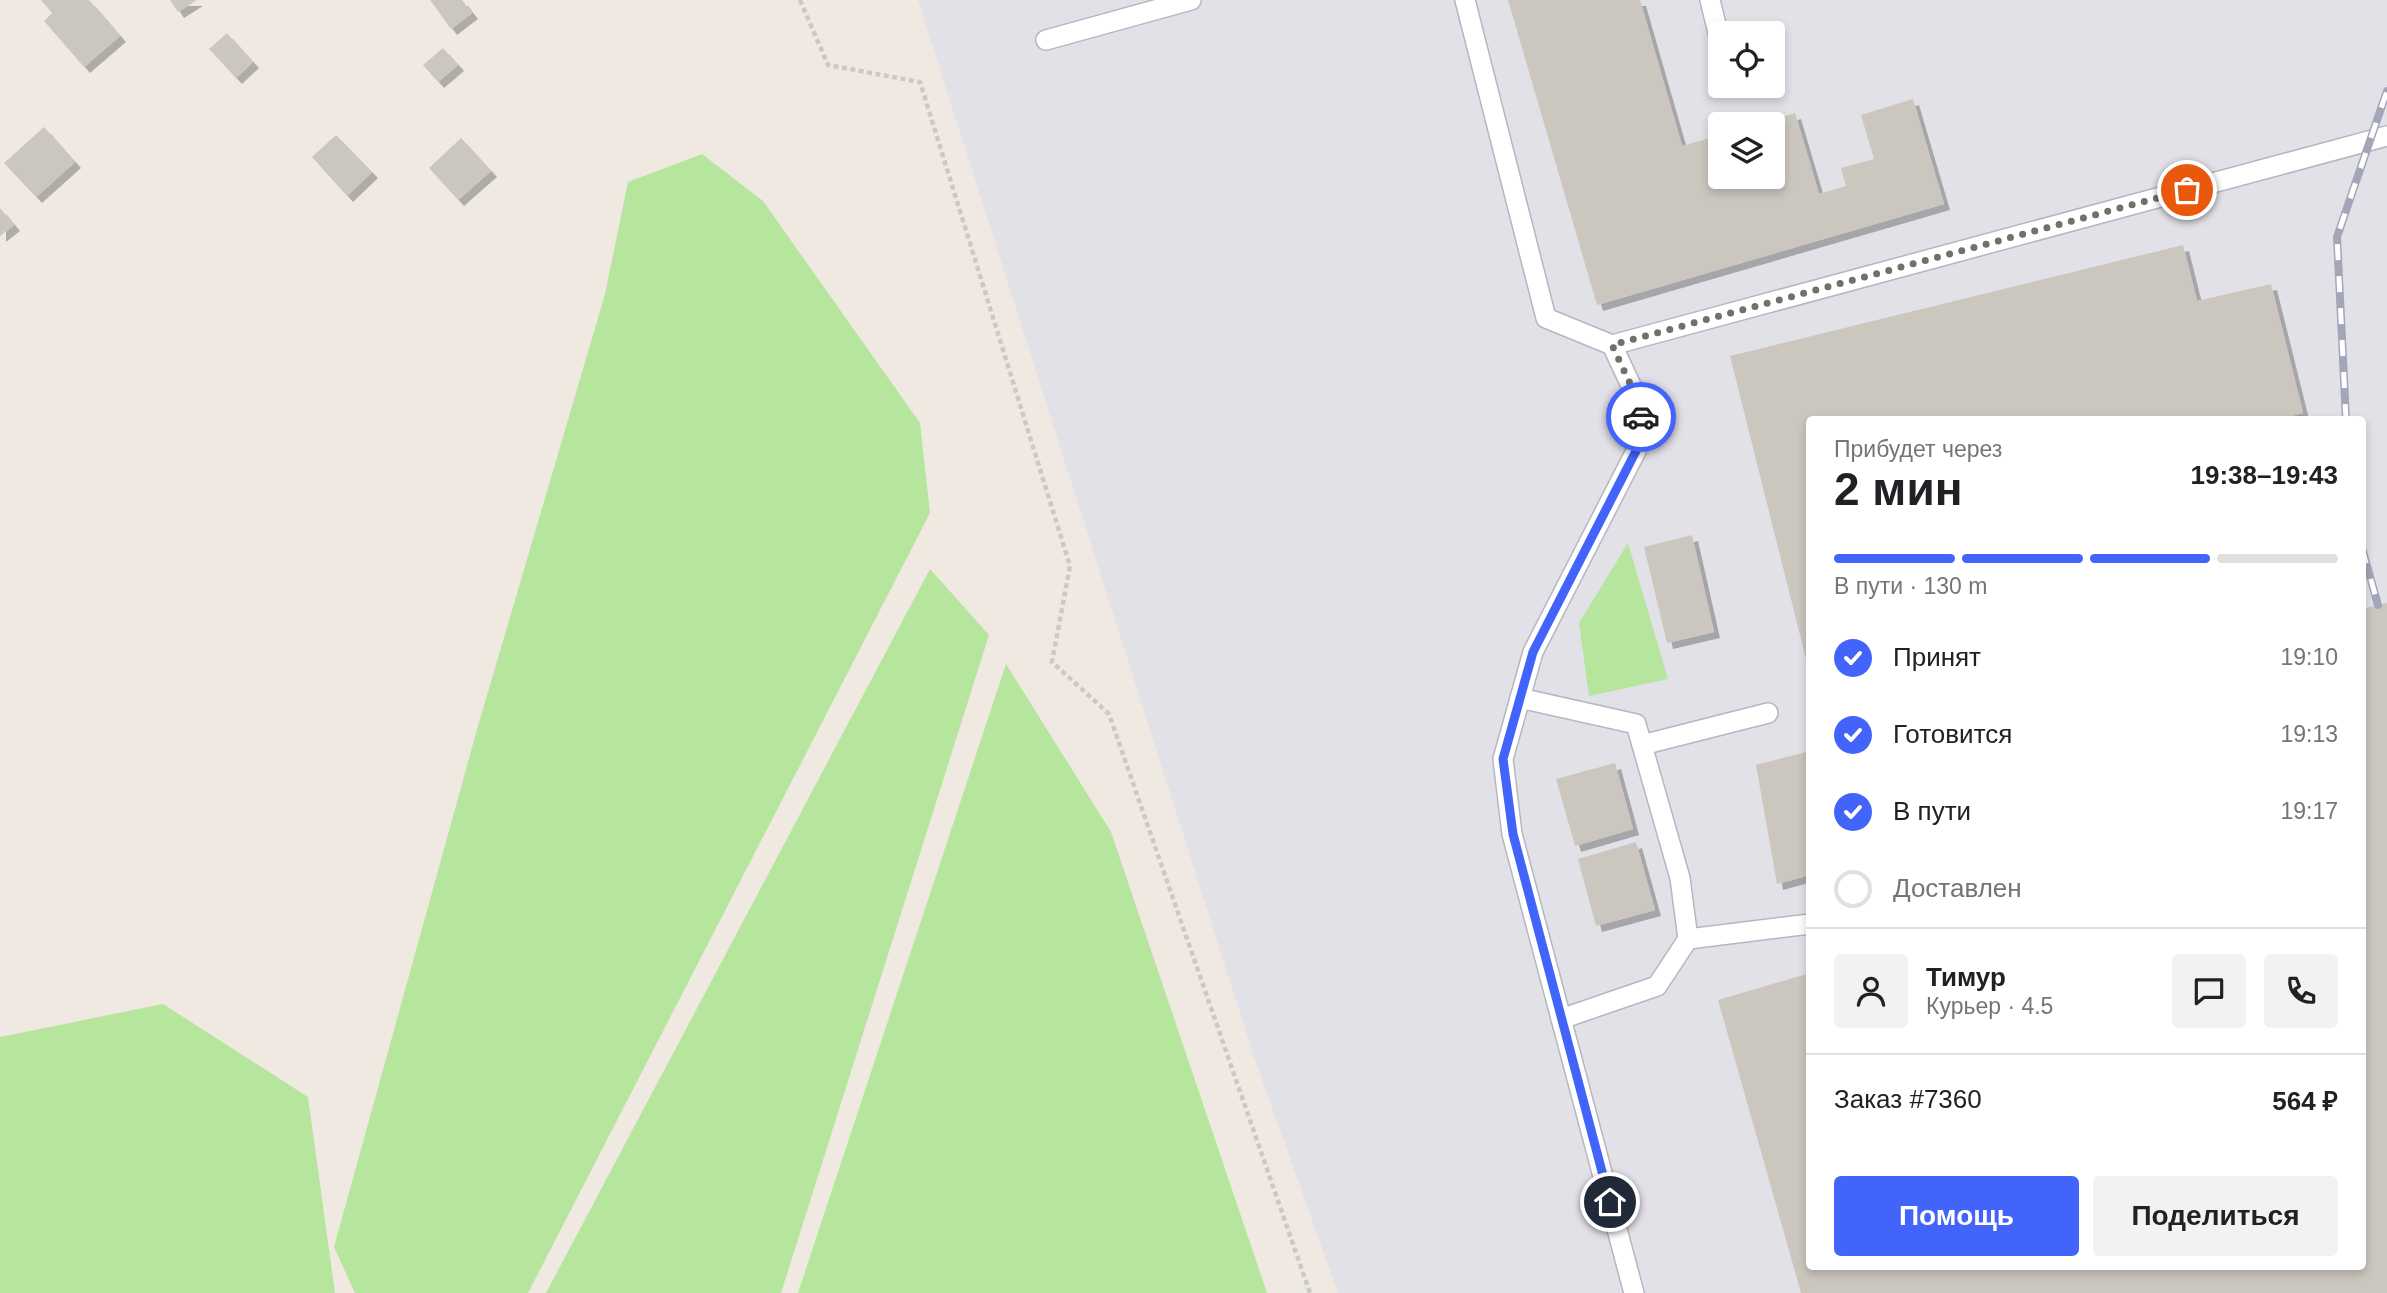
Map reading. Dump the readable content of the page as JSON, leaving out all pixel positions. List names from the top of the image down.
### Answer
{
  "page": {
    "heading": ["2 мин", "Прибудет через", "19:38–19:43"],
    "panel": [
      "Тимур",
      "Курьер · 4.5",
      "Заказ #7360",
      "564 ₽"
    ],
    "bar": "В пути · 130 m",
    "list": [
      ["Принят", "19:10"],
      ["Готовится", "19:13"],
      ["В пути", "19:17"],
      "Доставлен"
    ],
    "buttons": ["Помощь", "Поделиться"]
  }
}
